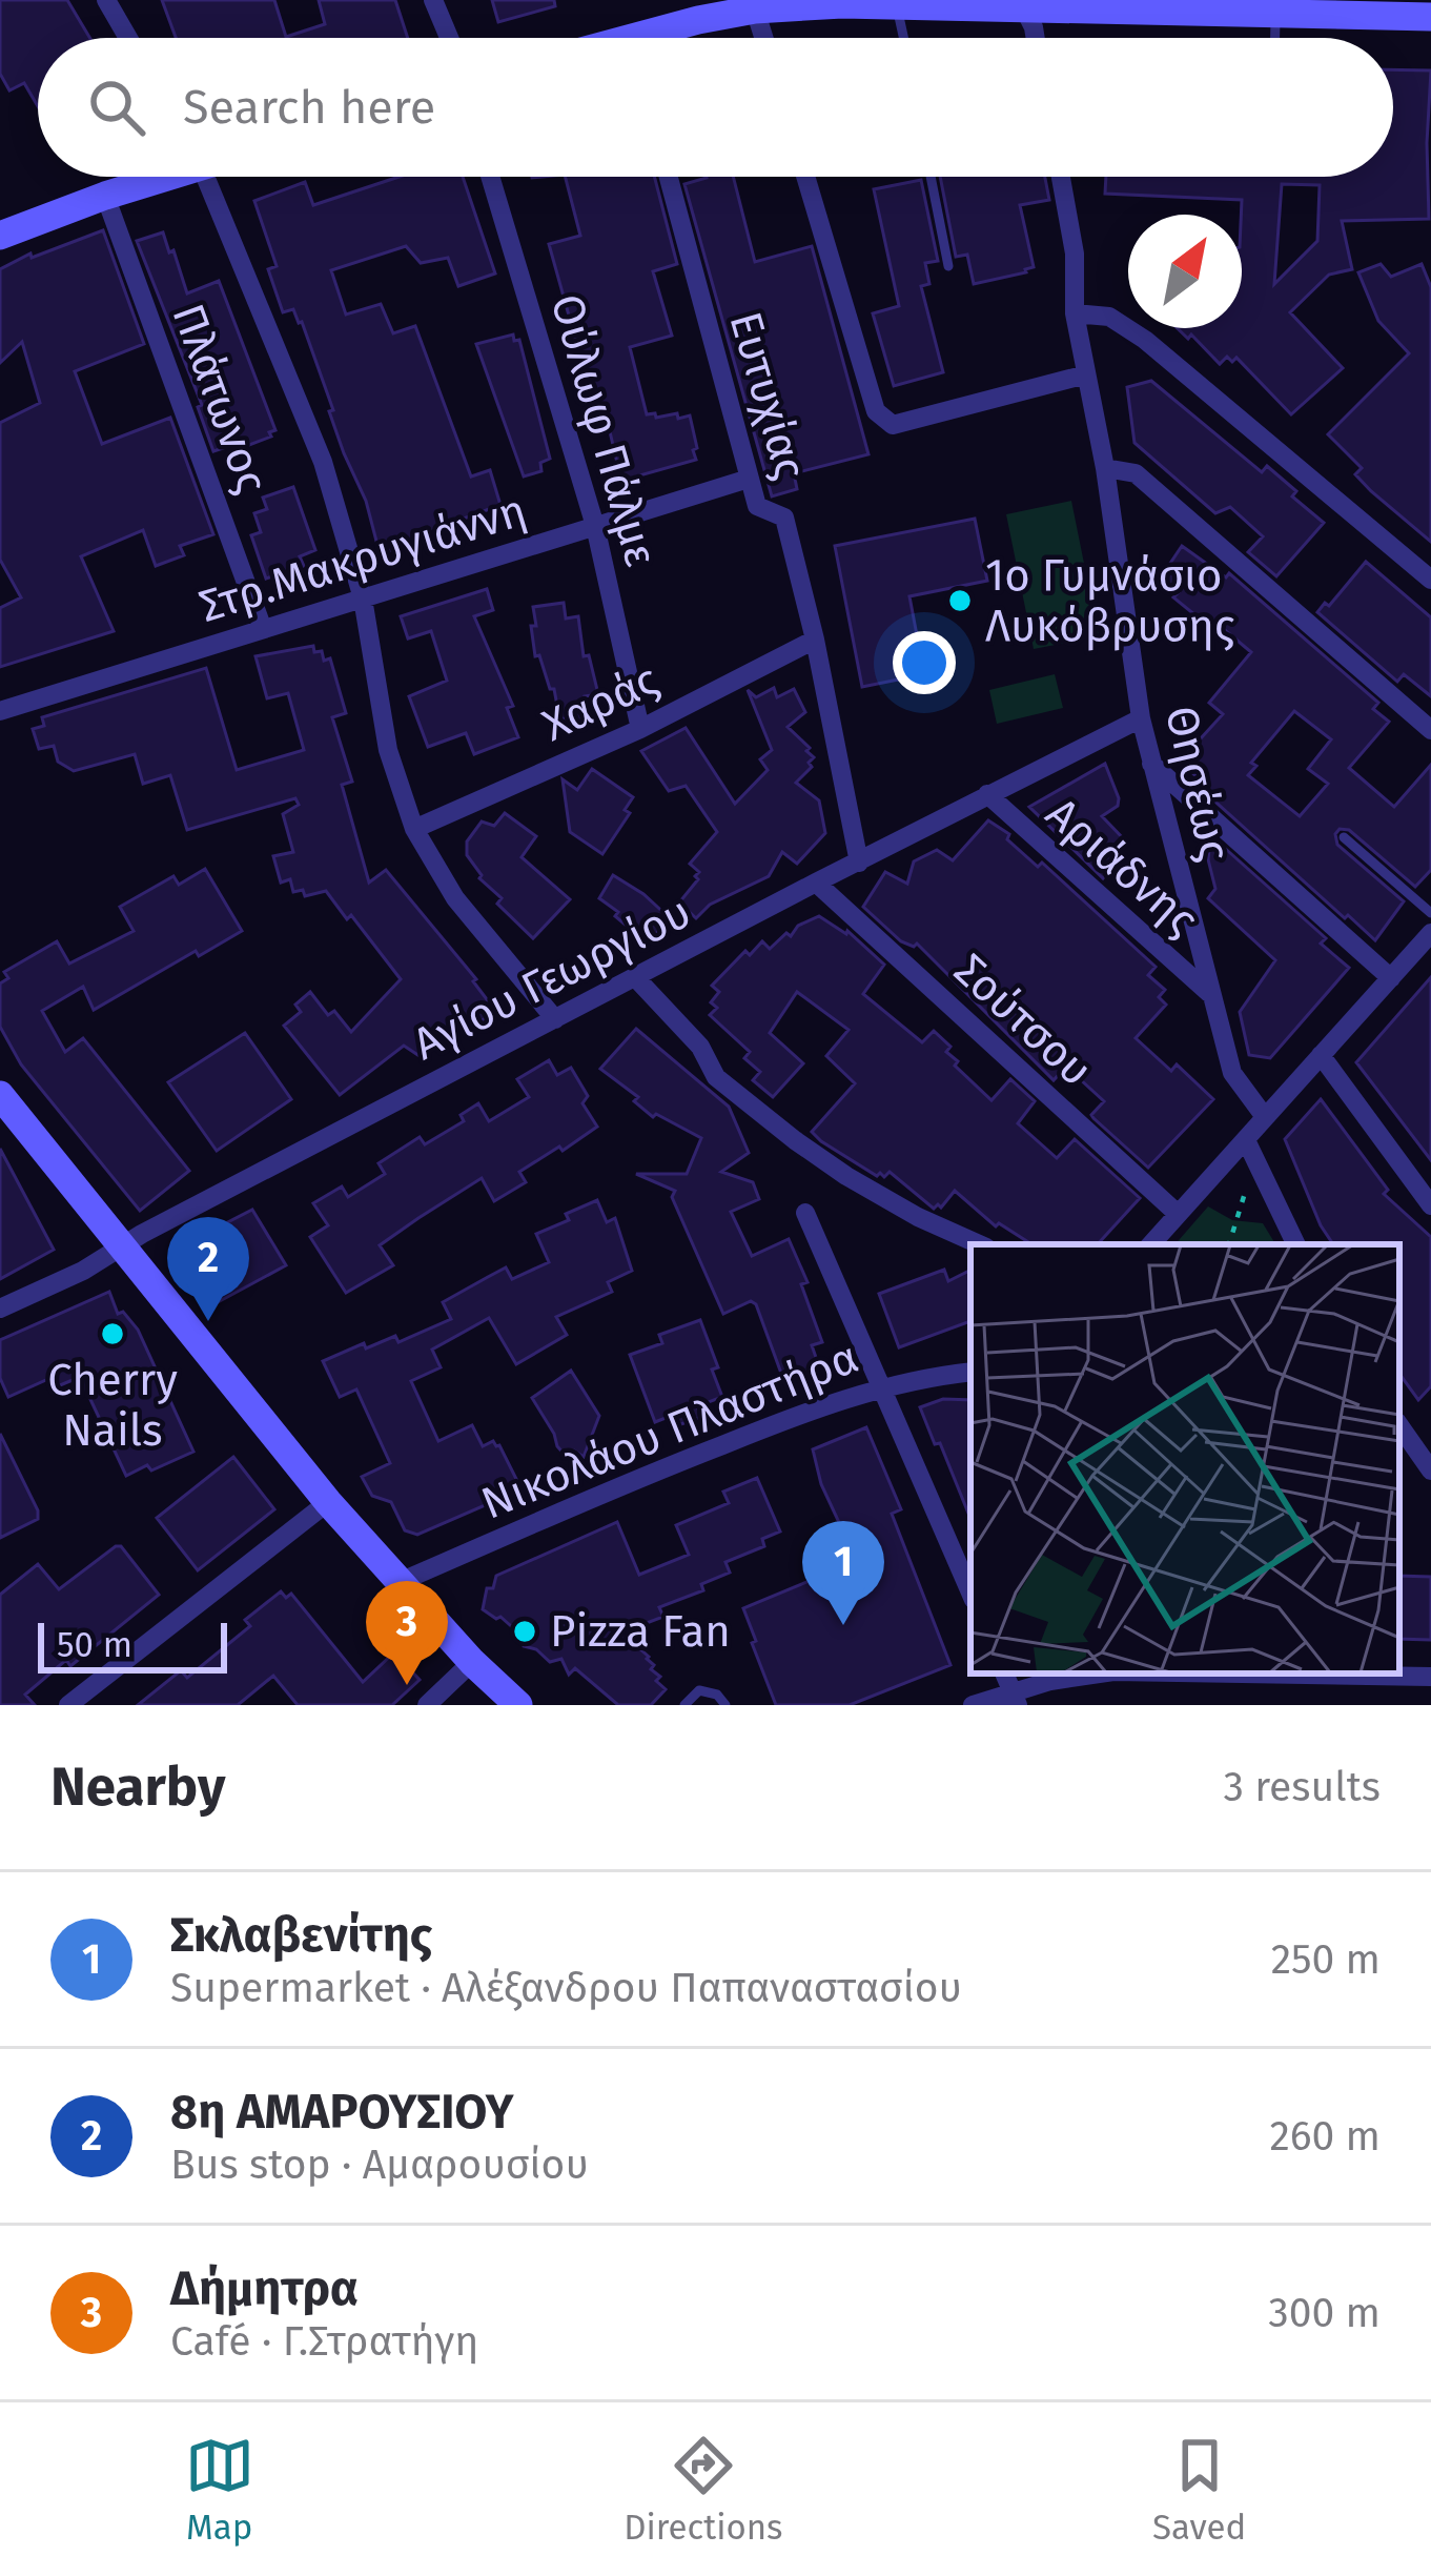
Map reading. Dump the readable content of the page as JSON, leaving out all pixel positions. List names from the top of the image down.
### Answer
{
  "streets": {
    "street": [
      "Ευτυχίας",
      "Πλάτωνος",
      "Ούλωφ Πάλμε",
      "Στρ.Μακρυγιάννη",
      "Χαράς",
      "Θησέως",
      "Αριάδνης",
      "Αγίου Γεωργίου",
      "Σούτσου",
      "Νικολάου Πλαστήρα"
    ]
  },
  "crossings": [
    ["Ευτυχίας", "Στρ.Μακρυγιάννη"],
    ["Ευτυχίας", "Χαράς"],
    ["Ευτυχίας", "Αγίου Γεωργίου"],
    ["Πλάτωνος", "Στρ.Μακρυγιάννη"],
    ["Ούλωφ Πάλμε", "Στρ.Μακρυγιάννη"],
    ["Ούλωφ Πάλμε", "Χαράς"],
    ["Θησέως", "Αριάδνης"],
    ["Θησέως", "Αγίου Γεωργίου"],
    ["Αριάδνης", "Αγίου Γεωργίου"],
    ["Αγίου Γεωργίου", "Σούτσου"]
  ],
  "places": ["1ο Γυμνάσιο Λυκόβρυσης", "Cherry Nails", "Pizza Fan"],
  "scale_bar": "50 m",
  "north": "top right",
  "page": {
    "search": "Search here",
    "pins": ["2", "1", "3"],
    "scale": "50 m",
    "heading": ["Nearby", "3 results"],
    "list": [
      {
        "mark": "1",
        "name": "Σκλαβενίτης",
        "note": "Supermarket · Αλέξανδρου Παπαναστασίου",
        "value": "250 m"
      },
      {
        "mark": "2",
        "name": "8η ΑΜΑΡΟΥΣΙΟΥ",
        "note": "Bus stop · Αμαρουσίου",
        "value": "260 m"
      },
      {
        "mark": "3",
        "name": "Δήμητρα",
        "note": "Café · Γ.Στρατήγη",
        "value": "300 m"
      }
    ],
    "nav": ["Map", "Directions", "Saved"]
  }
}
